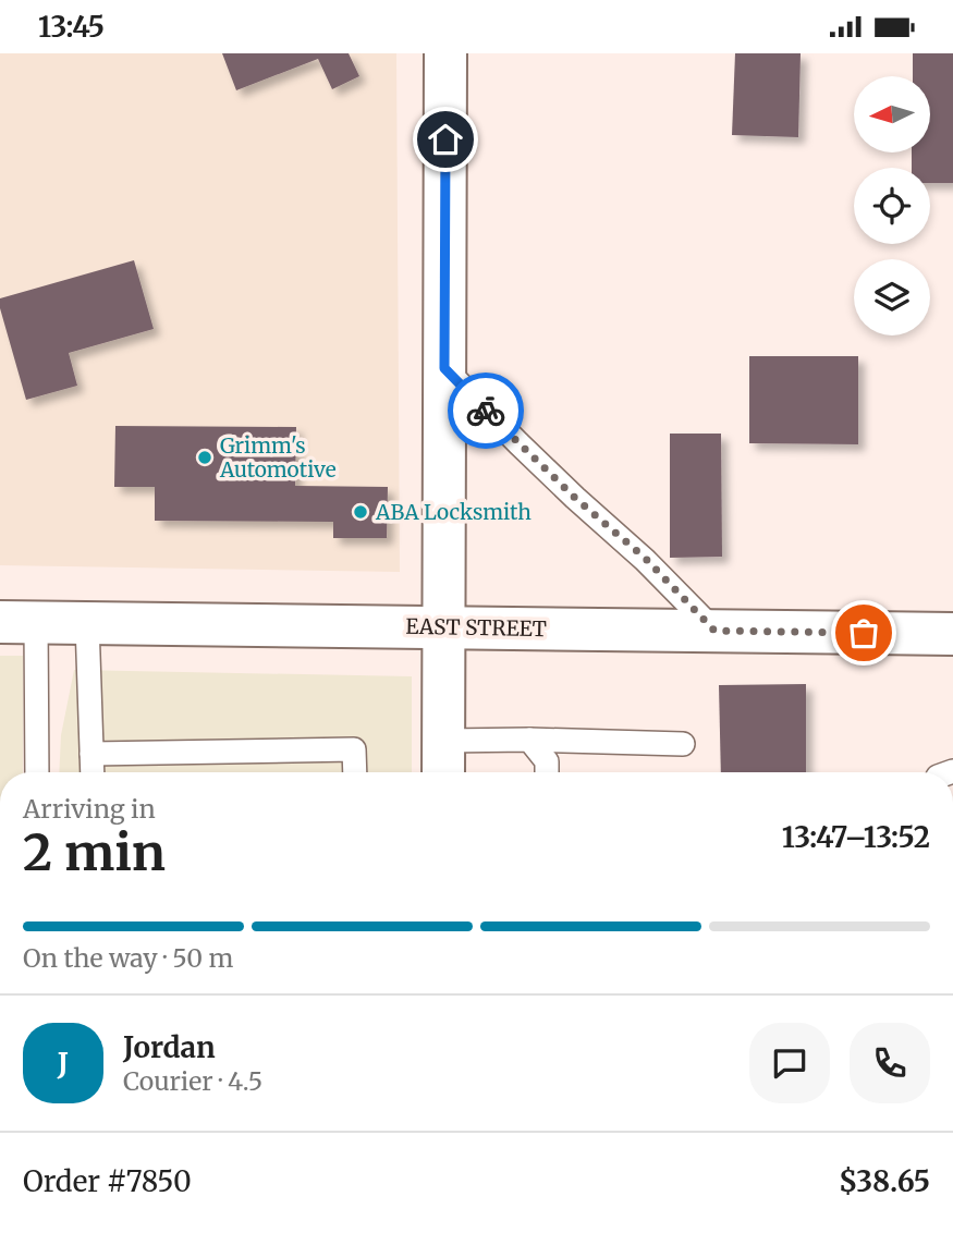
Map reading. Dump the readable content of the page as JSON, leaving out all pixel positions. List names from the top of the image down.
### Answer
{
  "streets": {
    "main road": ["EAST STREET"]
  },
  "places": ["Grimm's Automotive", "ABA Locksmith"],
  "north": "left",
  "page": {
    "status": "13:45",
    "heading": ["2 min", "Arriving in", "13:47–13:52"],
    "panel": [
      "Jordan",
      "Courier · 4.5",
      "Order #7850",
      "$38.65"
    ],
    "bar": "On the way · 50 m",
    "round": "J"
  }
}
